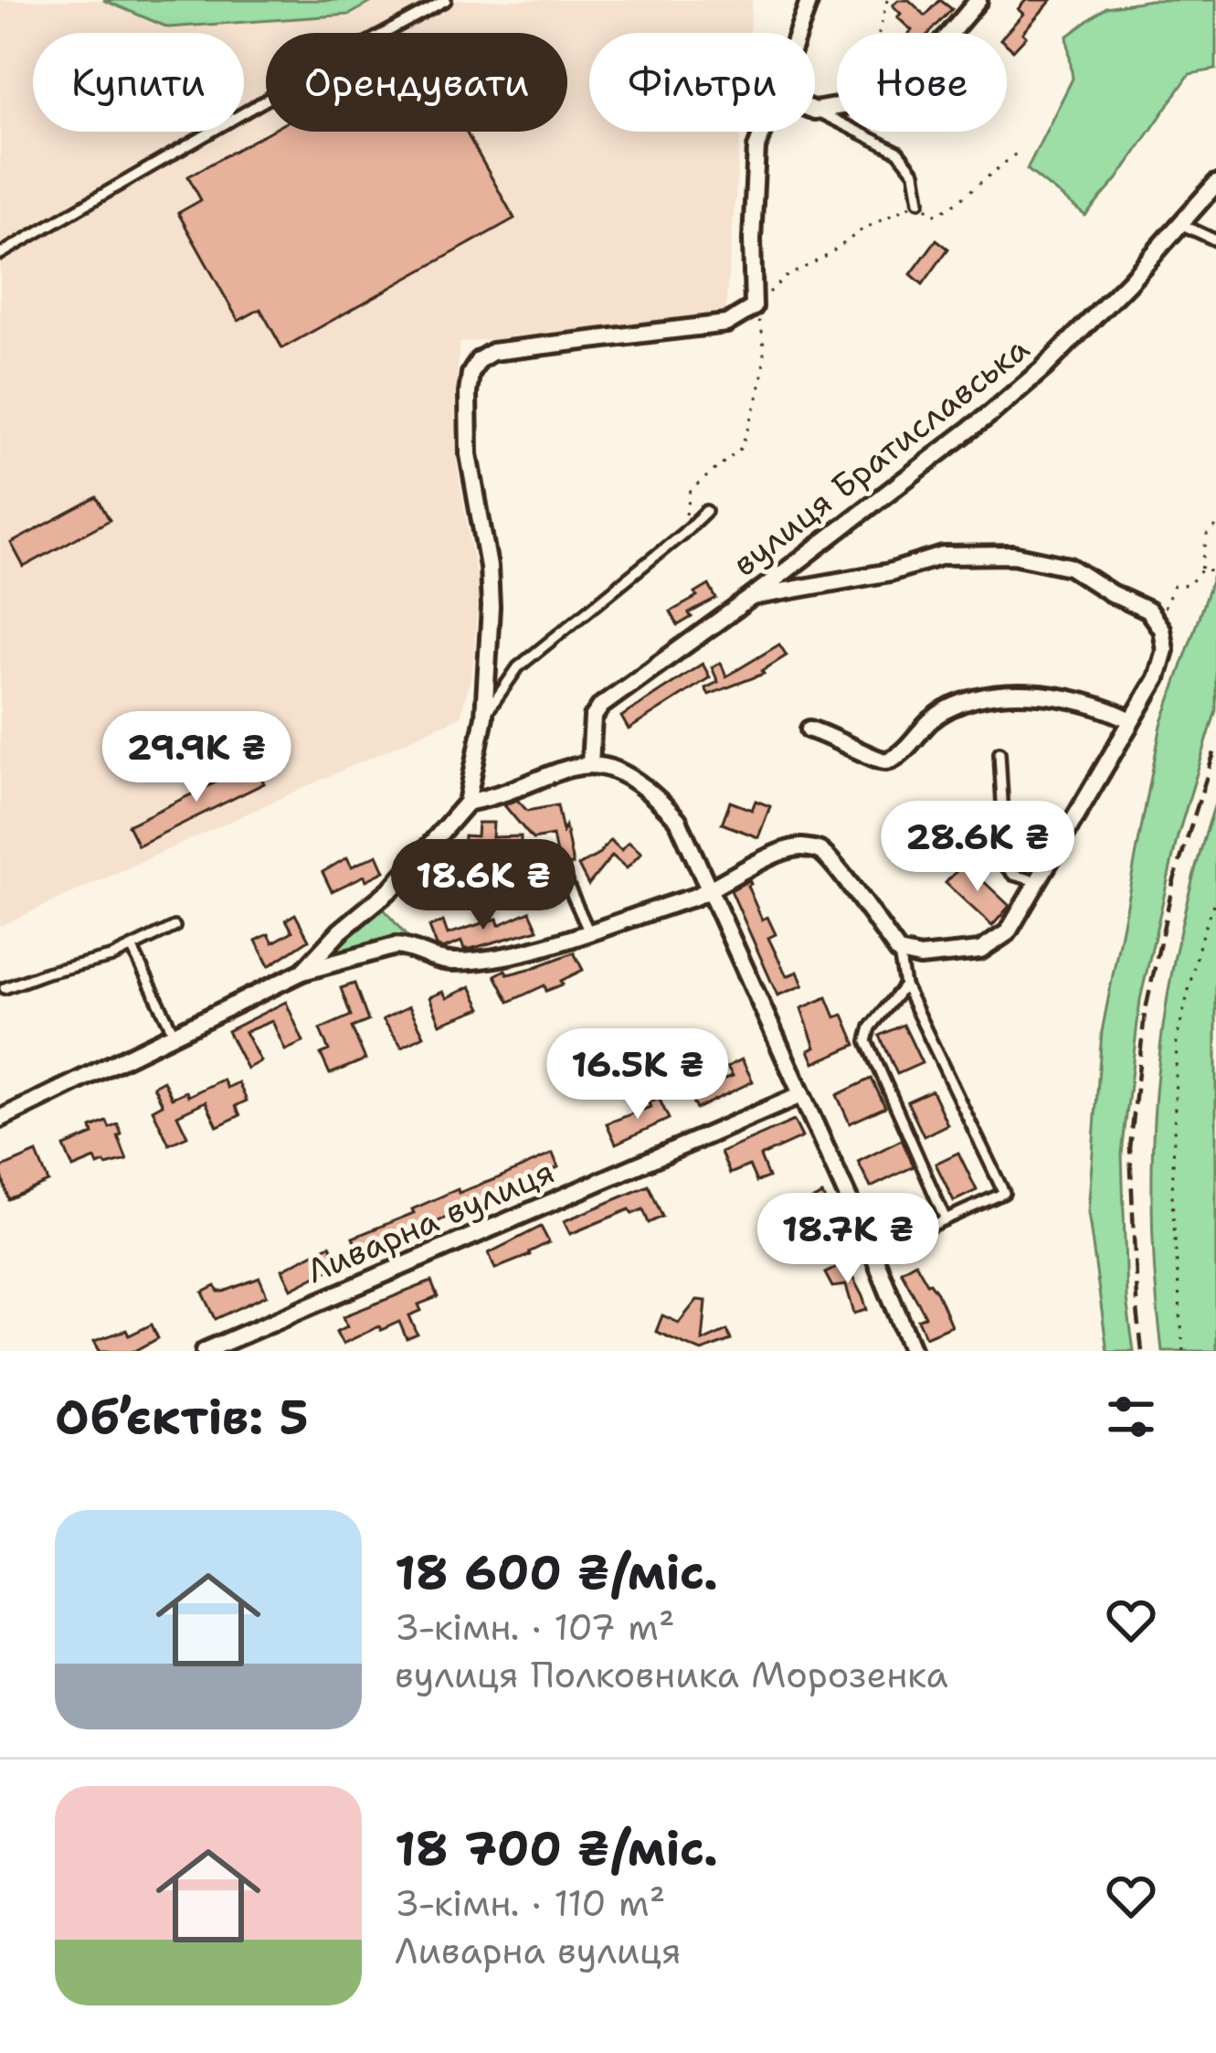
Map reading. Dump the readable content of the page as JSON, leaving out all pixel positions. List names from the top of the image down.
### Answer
{
  "streets": {
    "street": ["вулиця Братиславська", "Ливарна вулиця"]
  },
  "page": {
    "chip": [
      "Купити",
      "Орендувати",
      "Фільтри",
      "Нове"
    ],
    "price": [
      "29.9K ₴",
      "28.6K ₴",
      "18.6K ₴",
      "16.5K ₴",
      "18.7K ₴"
    ],
    "heading": "Об’єктів: 5",
    "list": [
      {
        "name": "18 600 ₴/міс.",
        "note": "3-кімн. · 107 m² · вулиця Полковника Морозенка"
      },
      {
        "name": "18 700 ₴/міс.",
        "note": "3-кімн. · 110 m² · Ливарна вулиця"
      }
    ]
  }
}
